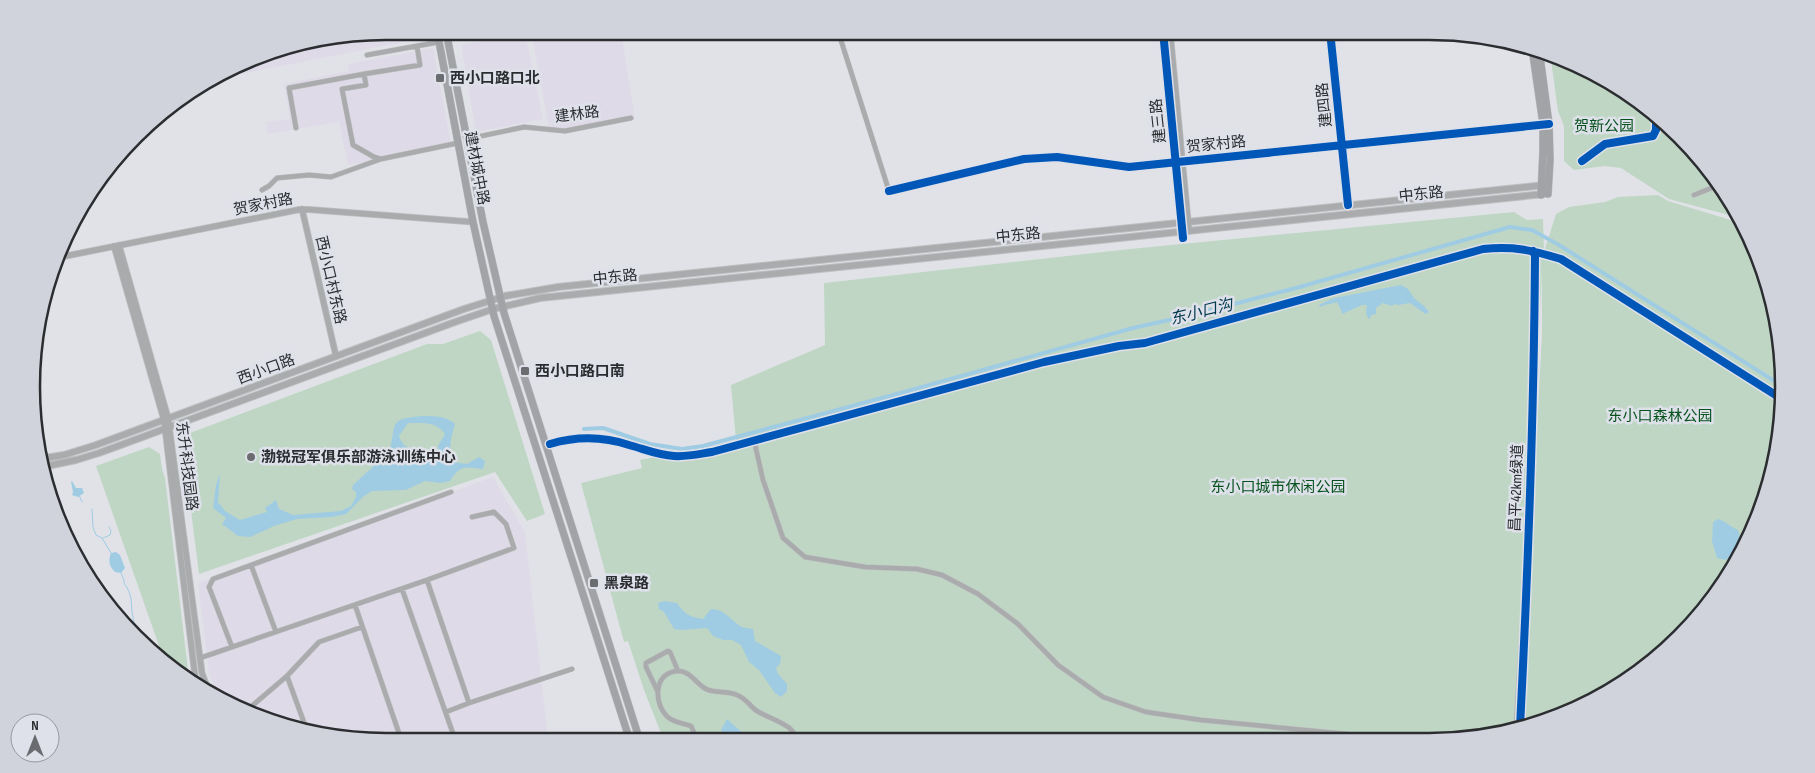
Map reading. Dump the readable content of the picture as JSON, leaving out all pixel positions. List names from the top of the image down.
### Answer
{
  "streets": {
    "main road": ["建材城中路", "中东路", "西小口路"],
    "street": [
      "建四路",
      "建林路",
      "建三路",
      "贺家村路",
      "西小口村东路",
      "东升科技园路"
    ],
    "cycle path": ["昌平42km绿道"]
  },
  "crossings": [
    ["建四路", "贺家村路"],
    ["建四路", "中东路"],
    ["建林路", "建材城中路"],
    ["建三路", "贺家村路"],
    ["建三路", "中东路"],
    ["贺家村路", "建材城中路"],
    ["贺家村路", "西小口村东路"],
    ["贺家村路", "东升科技园路"],
    ["建材城中路", "中东路"],
    ["建材城中路", "西小口路"],
    ["中东路", "西小口路"],
    ["西小口村东路", "西小口路"],
    ["西小口路", "东升科技园路"]
  ],
  "water": ["东小口沟"],
  "parks": ["贺新公园", "东小口森林公园", "东小口城市休闲公园"],
  "places": {
    "transit": ["西小口路口北", "西小口路口南", "黑泉路"],
    "other": ["渤锐冠军俱乐部游泳训练中心"]
  },
  "north": "top"
}
